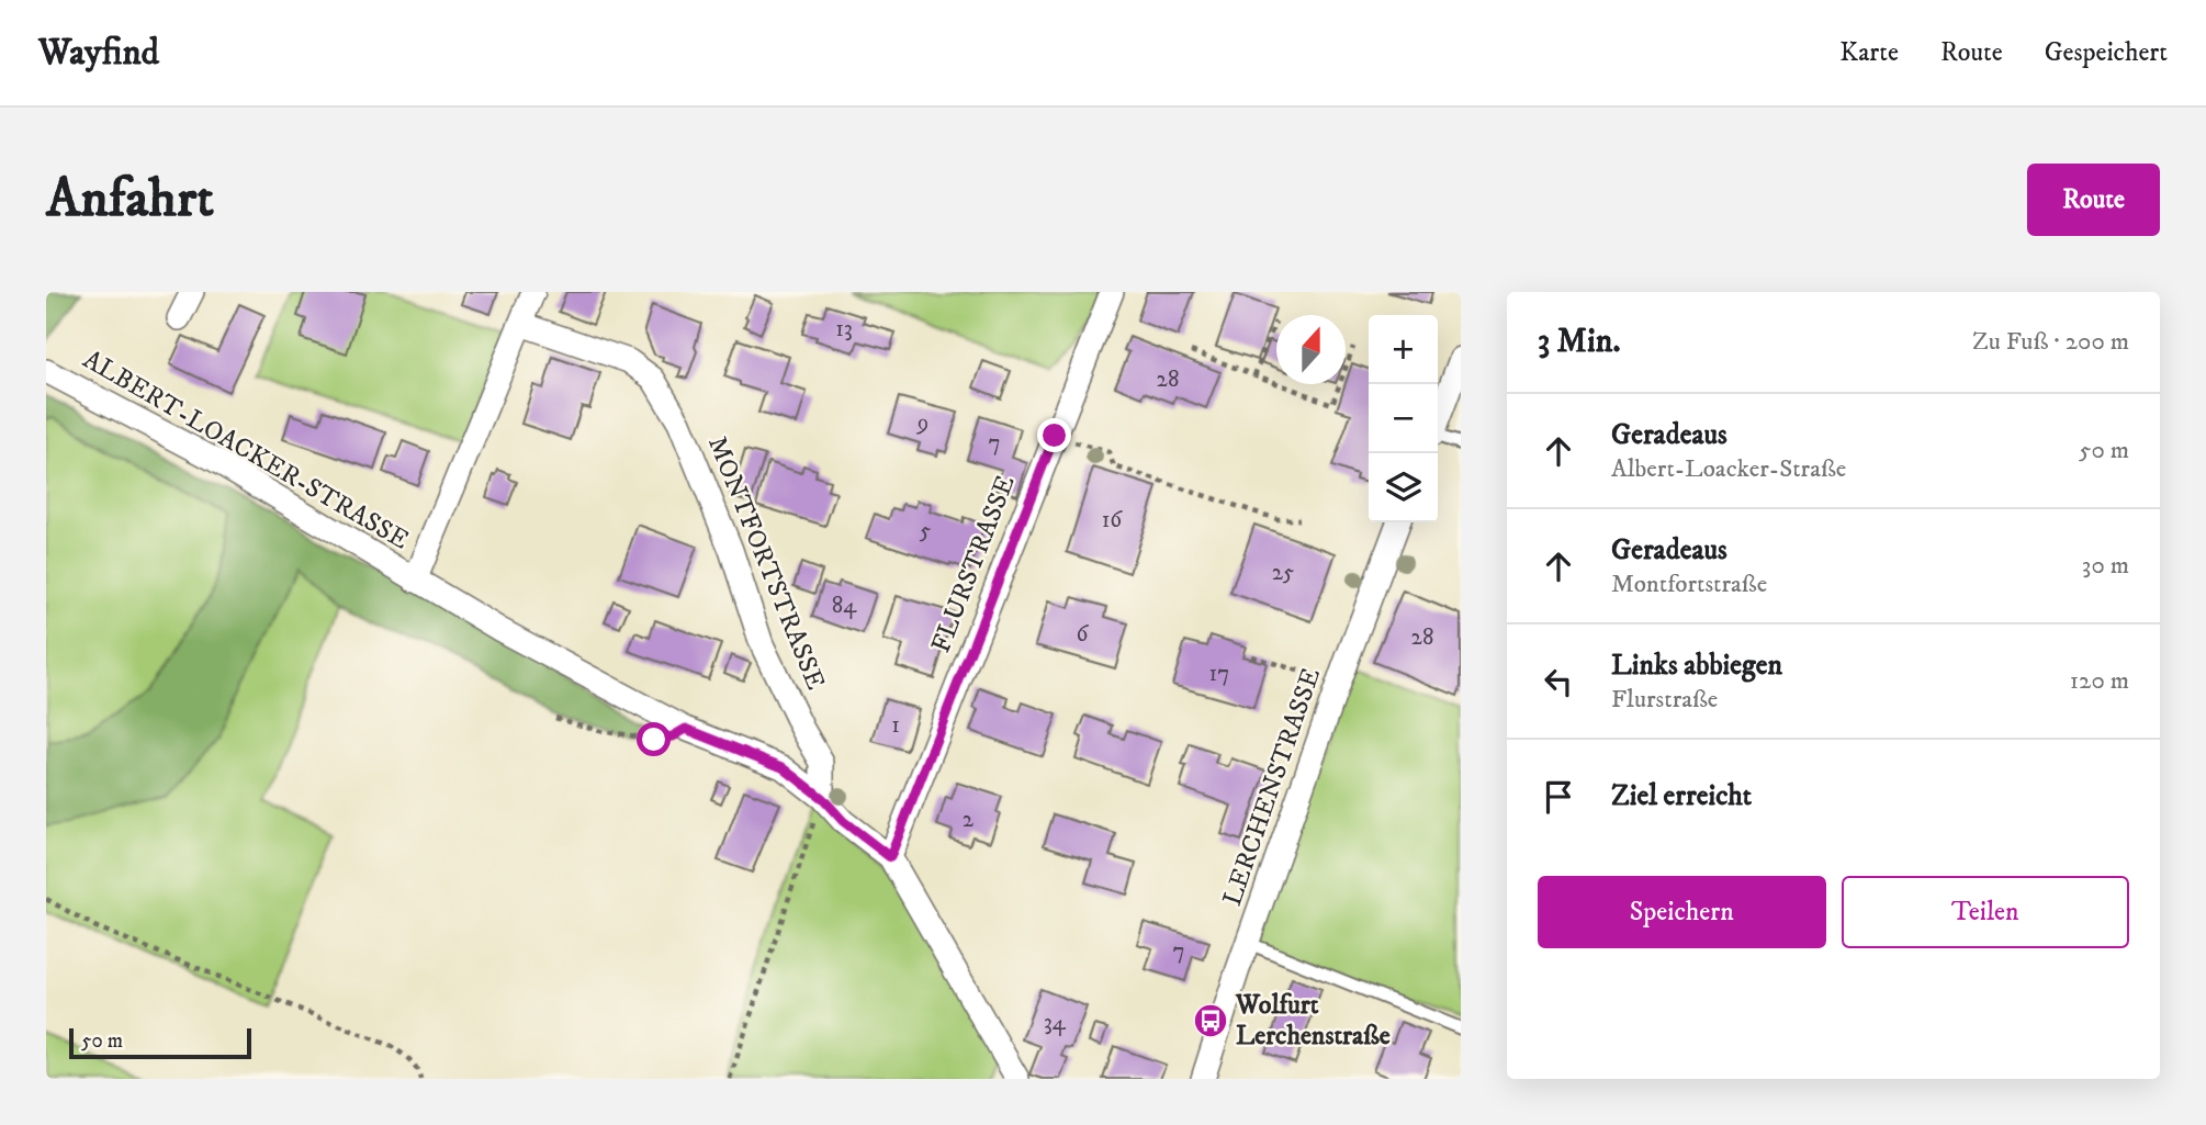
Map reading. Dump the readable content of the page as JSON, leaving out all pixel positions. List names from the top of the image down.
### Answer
{
  "streets": {
    "street": [
      "ALBERT-LOACKER-STRASSE",
      "MONTFORTSTRASSE",
      "FLURSTRASSE",
      "LERCHENSTRASSE"
    ]
  },
  "crossings": [
    ["ALBERT-LOACKER-STRASSE", "MONTFORTSTRASSE"]
  ],
  "places": {
    "bus stop": ["Wolfurt Lerchenstraße"]
  },
  "house_numbers": [
    "13",
    "28",
    "9",
    "7",
    "16",
    "5",
    "25",
    "84",
    "6",
    "28",
    "17",
    "1",
    "2",
    "7",
    "34"
  ],
  "scale_bar": "50 m",
  "north": "top",
  "page": {
    "header": "Wayfind",
    "nav": ["Karte", "Route", "Gespeichert"],
    "buttons": [
      "Route",
      ["Speichern", "Teilen"]
    ],
    "title": "Anfahrt",
    "heading": ["3 Min.", "Zu Fuß · 200 m"],
    "map_buttons": ["+", "−"],
    "list": [
      ["Geradeaus", "Albert-Loacker-Straße", "50 m"],
      ["Geradeaus", "Montfortstraße", "30 m"],
      ["Links abbiegen", "Flurstraße", "120 m"],
      "Ziel erreicht"
    ],
    "scale": "50 m"
  }
}
